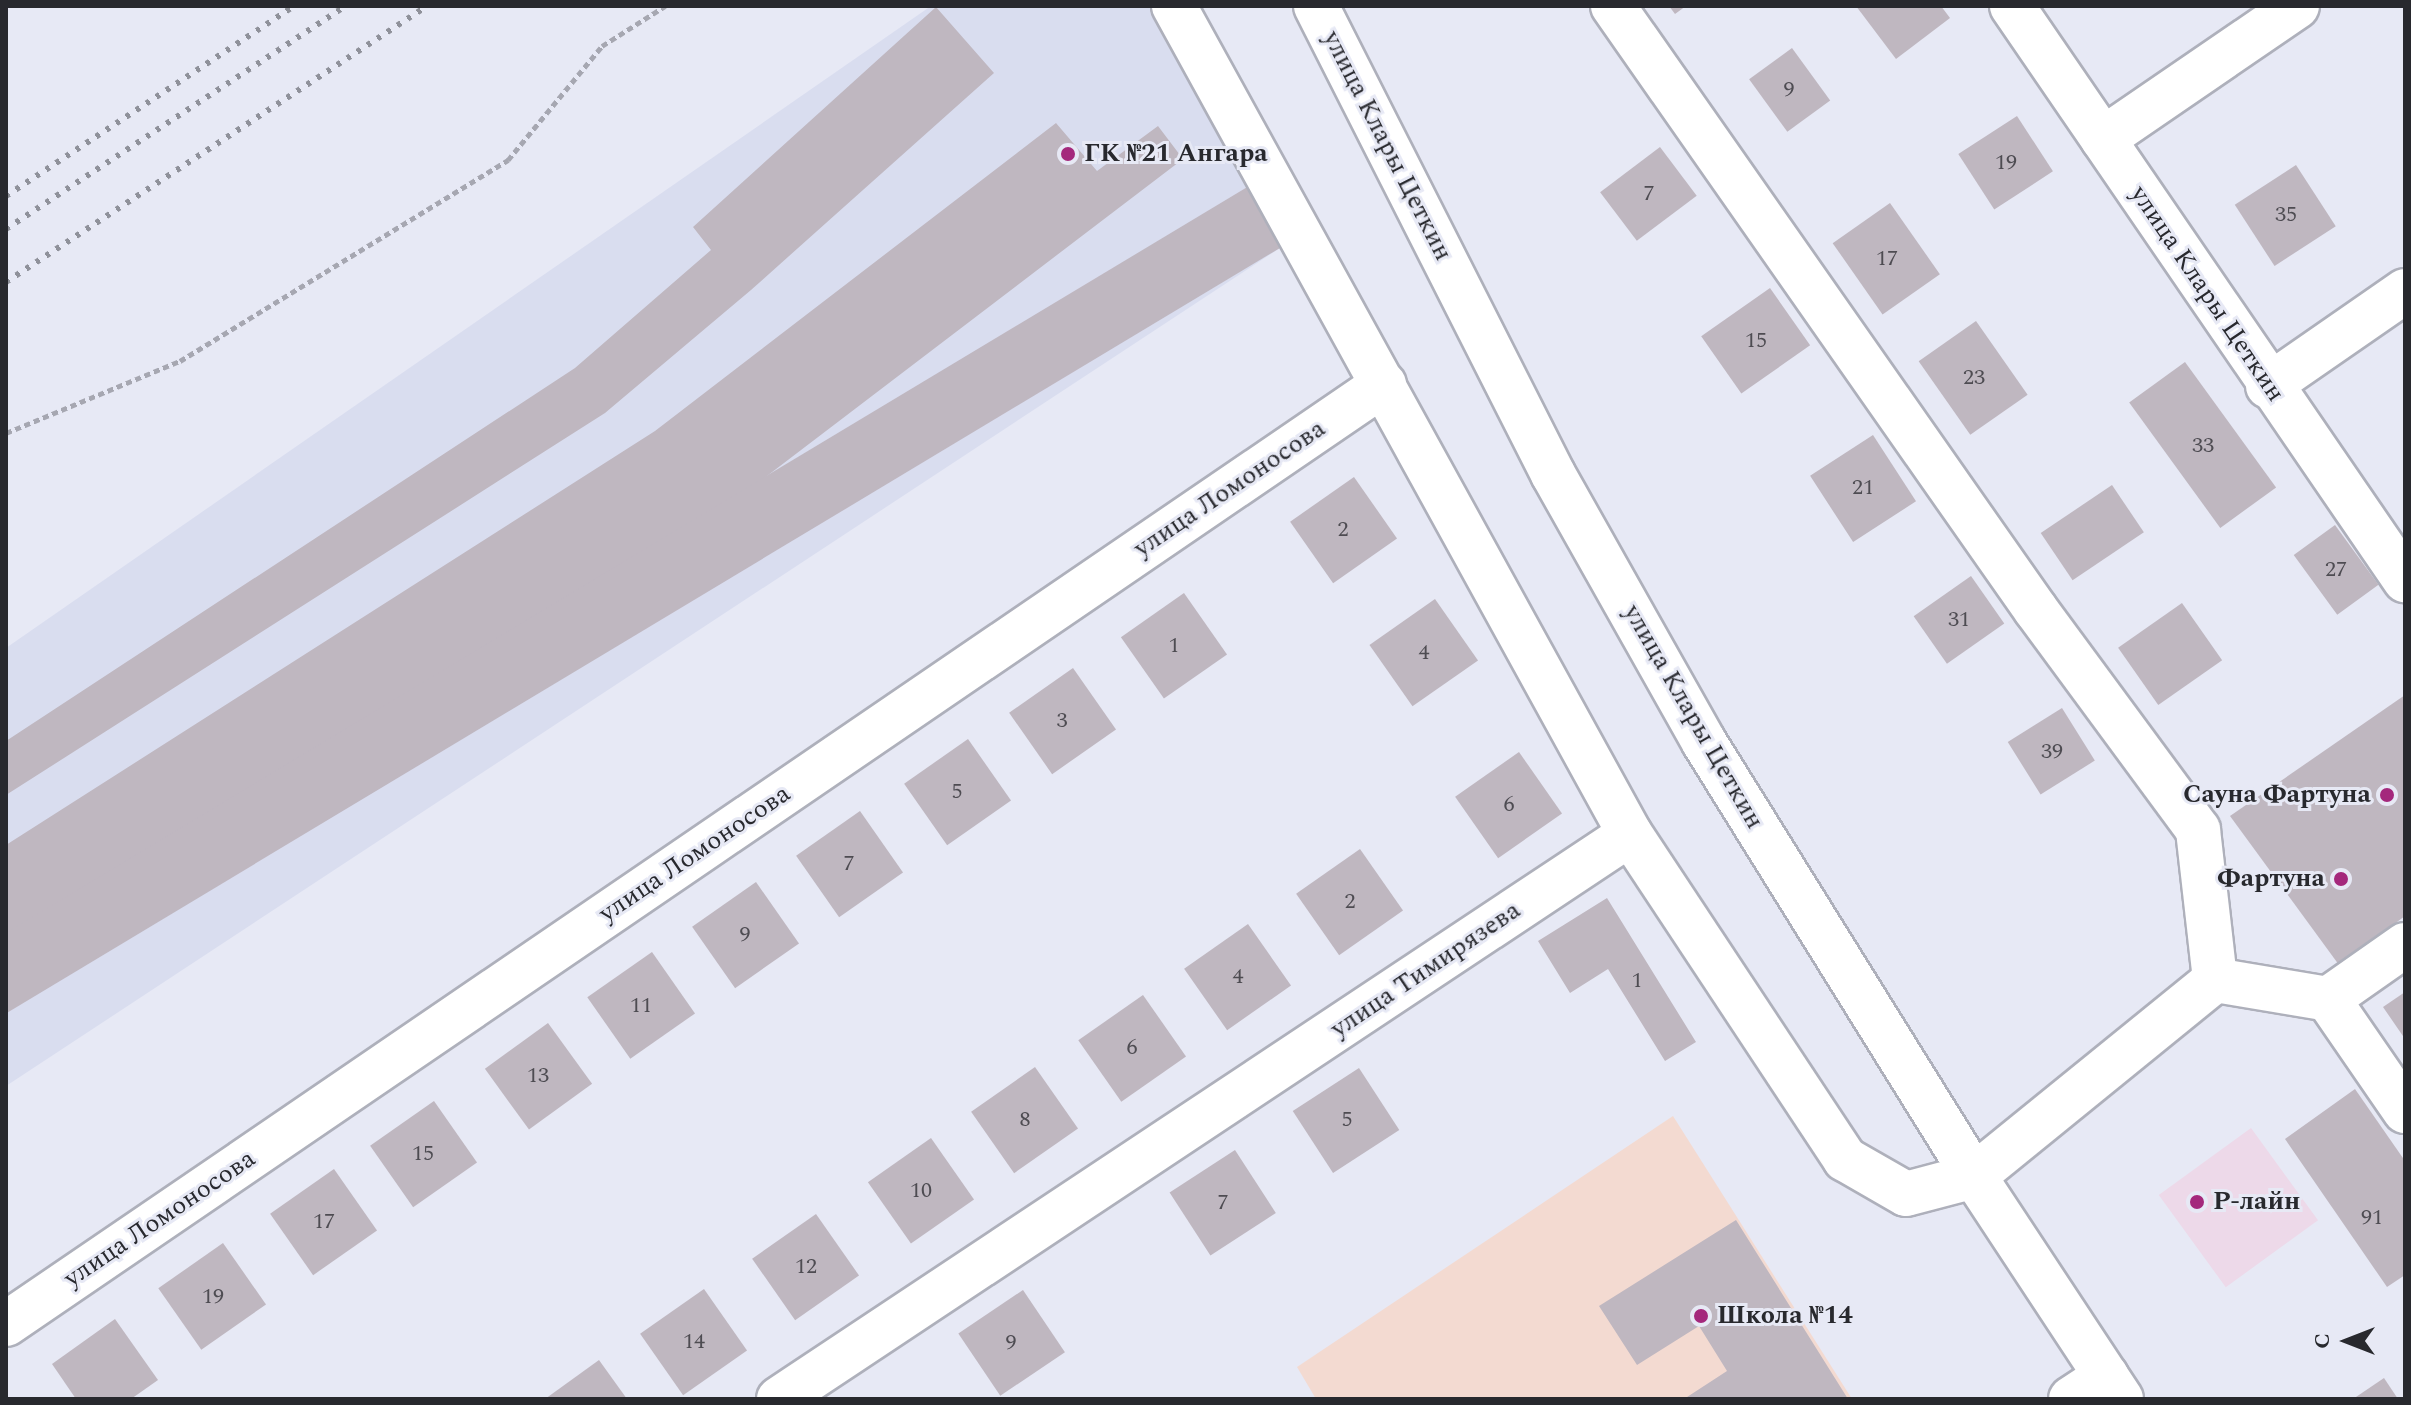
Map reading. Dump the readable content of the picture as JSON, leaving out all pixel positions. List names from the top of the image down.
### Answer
{
  "streets": {
    "street": ["улица Клары Цеткин", "улица Ломоносова", "улица Тимирязева"]
  },
  "places": [
    "ГК №21 Ангара",
    "Сауна Фартуна",
    "Фартуна",
    "Р-лайн",
    "Школа №14"
  ],
  "house_numbers": [
    "9",
    "19",
    "7",
    "35",
    "17",
    "15",
    "23",
    "33",
    "21",
    "2",
    "27",
    "31",
    "1",
    "4",
    "3",
    "39",
    "5",
    "6",
    "7",
    "2",
    "9",
    "4",
    "1",
    "11",
    "6",
    "13",
    "8",
    "5",
    "15",
    "10",
    "7",
    "91",
    "17",
    "12",
    "19",
    "14",
    "9"
  ],
  "north": "left"
}
